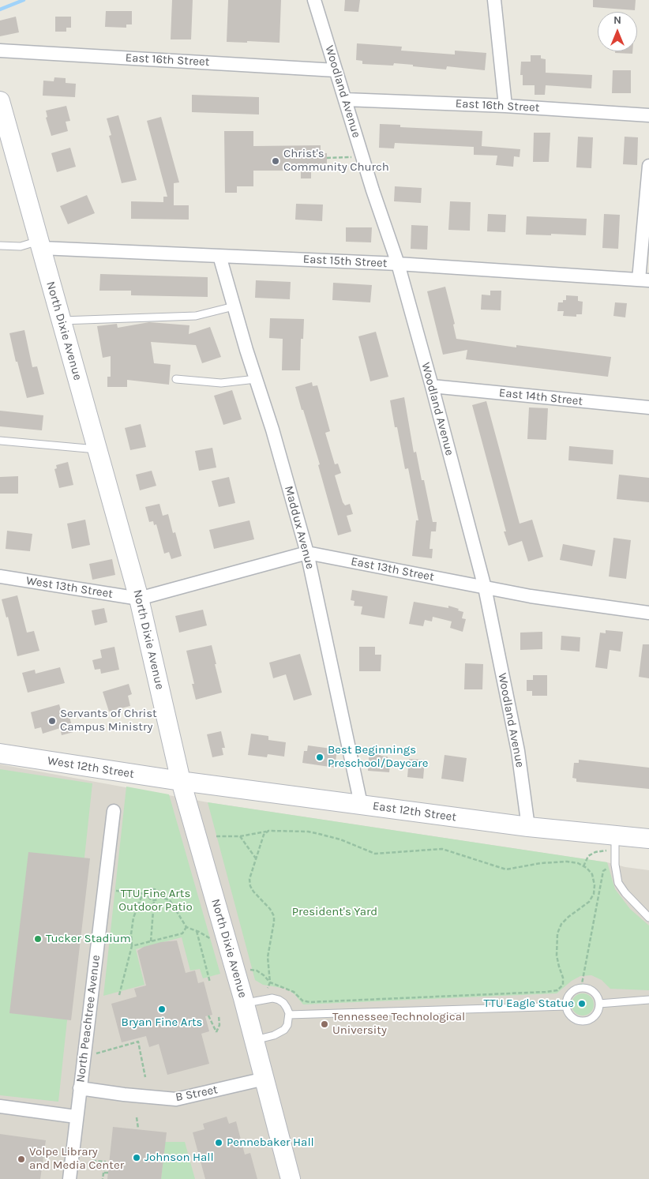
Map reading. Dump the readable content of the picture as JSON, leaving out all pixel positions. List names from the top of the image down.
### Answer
{
  "streets": {
    "street": [
      "East 16th Street",
      "Woodland Avenue",
      "East 15th Street",
      "North Dixie Avenue",
      "East 14th Street",
      "Maddux Avenue",
      "East 13th Street",
      "West 13th Street",
      "West 12th Street",
      "East 12th Street",
      "North Peachtree Avenue",
      "B Street"
    ]
  },
  "crossings": [
    ["East 16th Street", "Woodland Avenue"],
    ["Woodland Avenue", "East 15th Street"],
    ["Woodland Avenue", "East 14th Street"],
    ["Woodland Avenue", "East 13th Street"],
    ["Woodland Avenue", "East 12th Street"],
    ["East 15th Street", "North Dixie Avenue"],
    ["East 15th Street", "Maddux Avenue"],
    ["North Dixie Avenue", "East 13th Street"],
    ["North Dixie Avenue", "West 13th Street"],
    ["North Dixie Avenue", "West 12th Street"],
    ["North Dixie Avenue", "East 12th Street"],
    ["North Dixie Avenue", "B Street"],
    ["Maddux Avenue", "East 13th Street"],
    ["Maddux Avenue", "East 12th Street"],
    ["East 13th Street", "West 13th Street"],
    ["West 12th Street", "East 12th Street"],
    ["North Peachtree Avenue", "B Street"]
  ],
  "parks": ["TTU Fine Arts Outdoor Patio", "President's Yard"],
  "places": [
    "Christ's Community Church",
    "Servants of Christ Campus Ministry",
    "Best Beginnings Preschool/Daycare",
    "Tucker Stadium",
    "TTU Eagle Statue",
    "Bryan Fine Arts",
    "Tennessee Technological University",
    "Pennebaker Hall",
    "Johnson Hall",
    "Volpe Library and Media Center"
  ],
  "north": "top"
}
